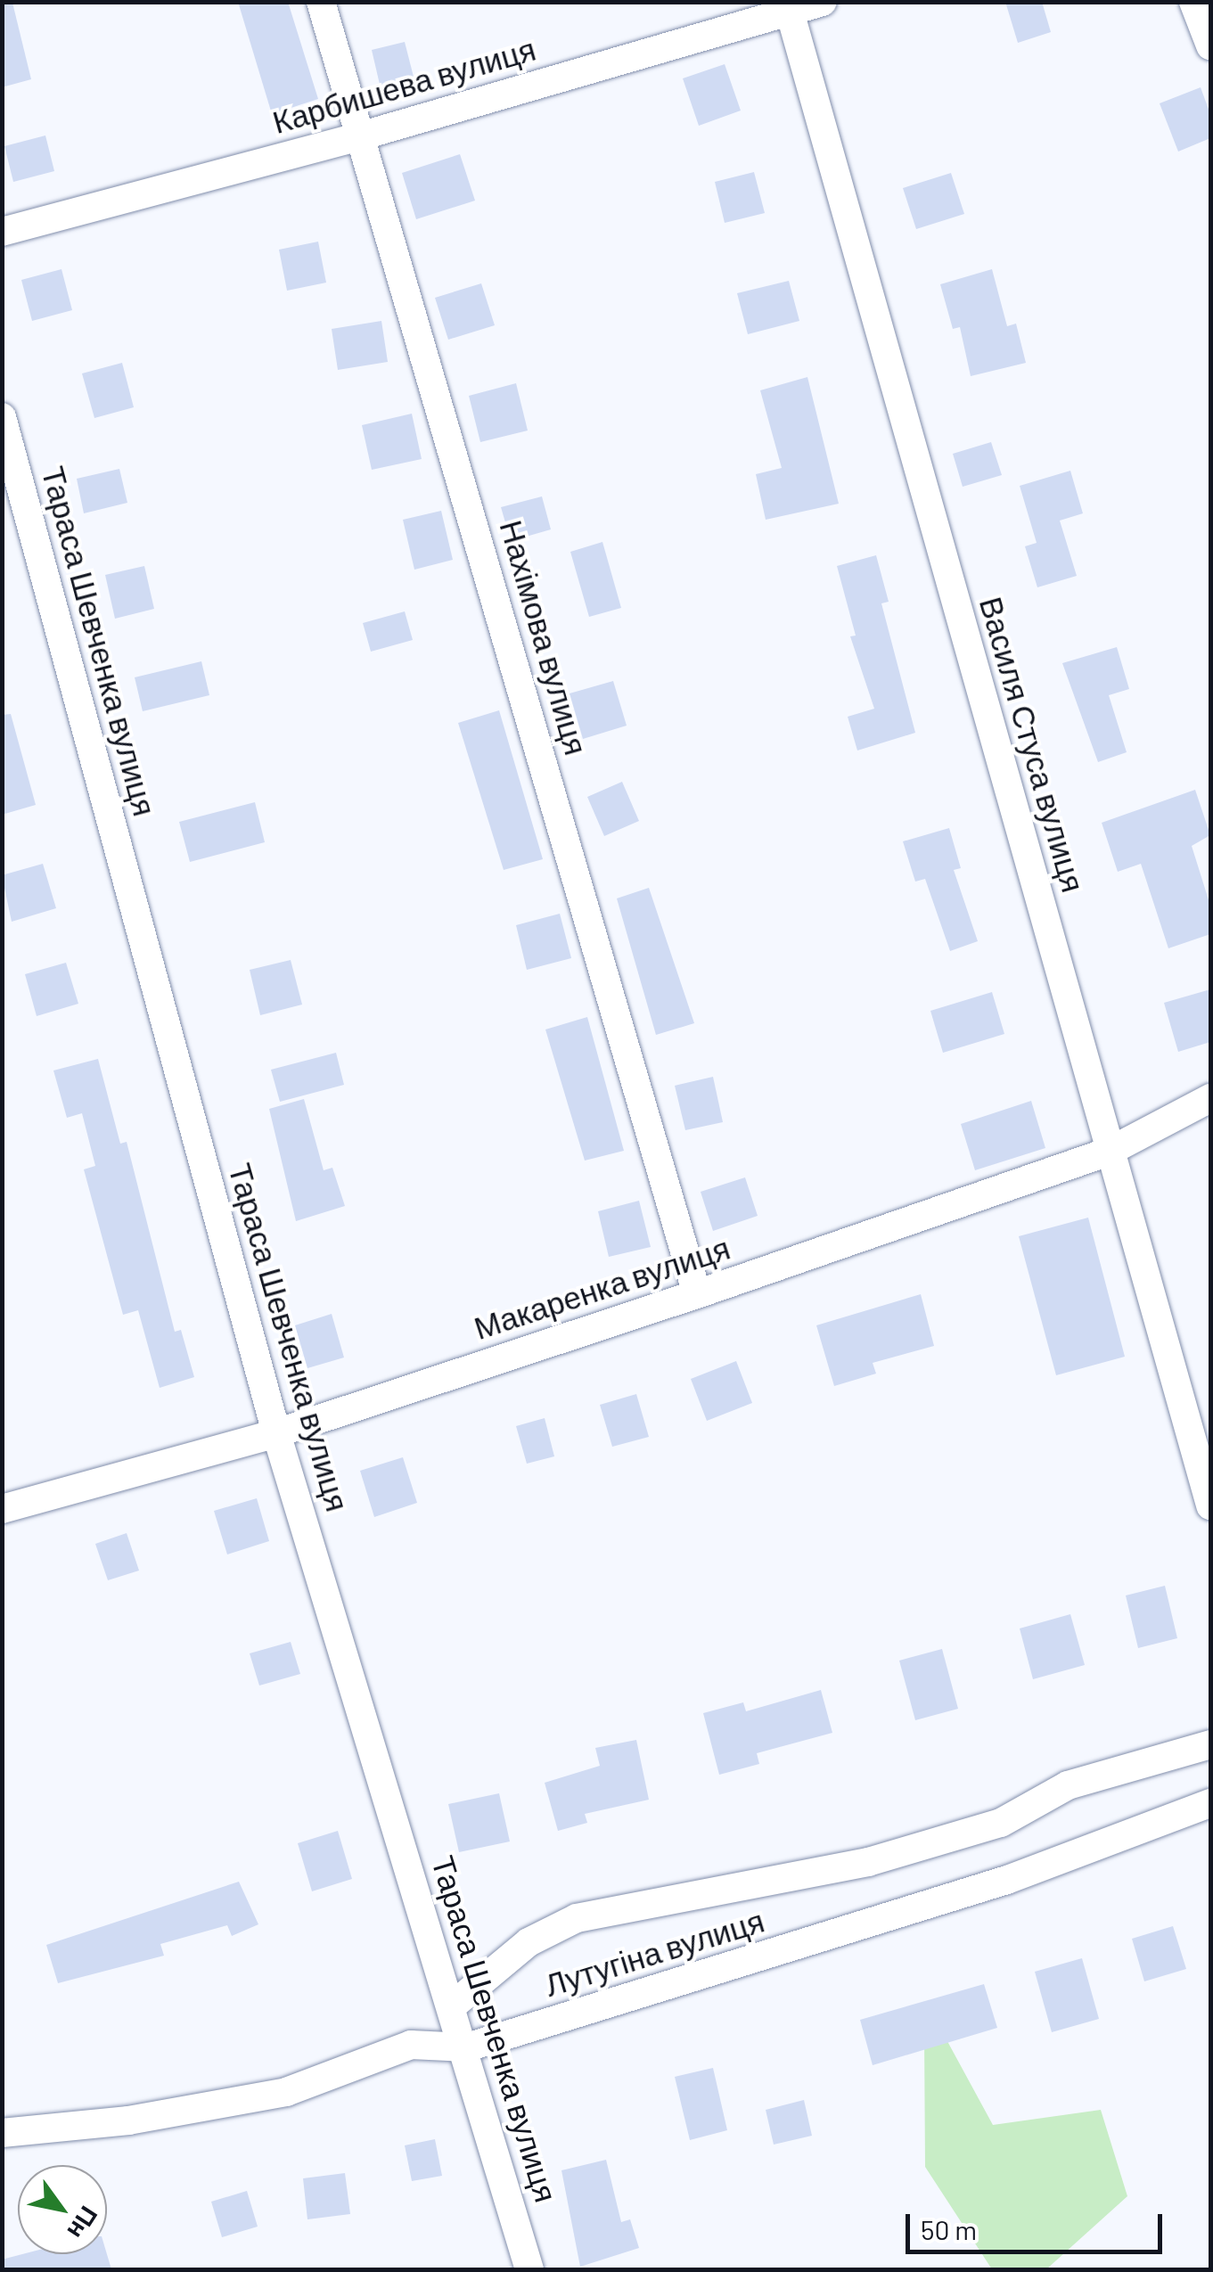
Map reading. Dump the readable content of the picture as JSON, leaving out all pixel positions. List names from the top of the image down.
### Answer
{
  "streets": {
    "street": [
      "Карбишева вулиця",
      "Нахімова вулиця",
      "Тараса Шевченка вулиця",
      "Василя Стуса вулиця",
      "Макаренка вулиця",
      "Лутугіна вулиця"
    ]
  },
  "crossings": [
    ["Карбишева вулиця", "Нахімова вулиця"],
    ["Карбишева вулиця", "Василя Стуса вулиця"],
    ["Нахімова вулиця", "Макаренка вулиця"],
    ["Тараса Шевченка вулиця", "Макаренка вулиця"],
    ["Тараса Шевченка вулиця", "Лутугіна вулиця"],
    ["Василя Стуса вулиця", "Макаренка вулиця"]
  ],
  "scale_bar": "50 m",
  "north": "bottom right"
}
